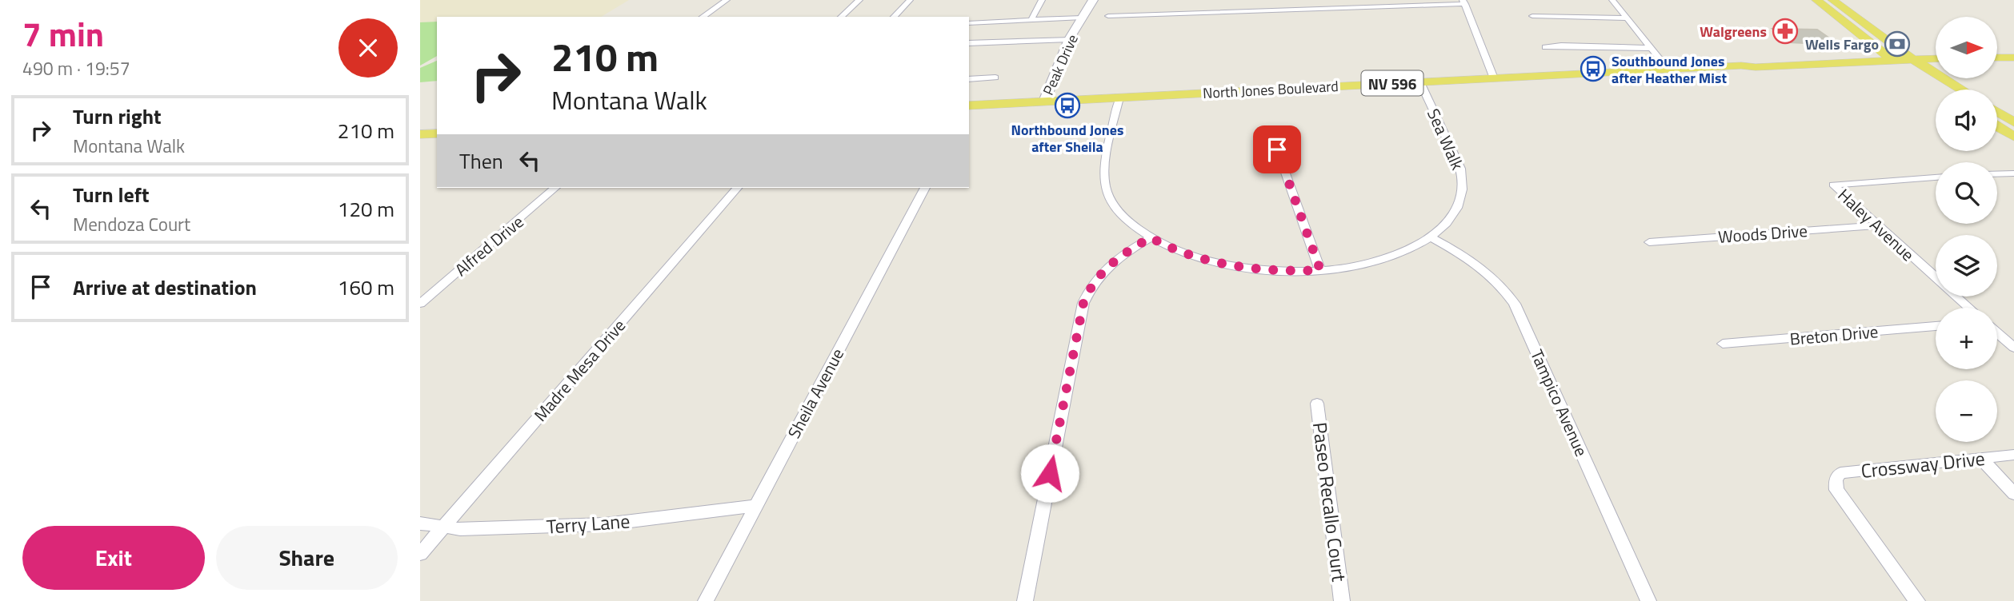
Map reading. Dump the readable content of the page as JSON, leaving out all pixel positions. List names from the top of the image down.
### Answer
{
  "streets": {
    "main road": ["NV 596", "North Jones Boulevard"],
    "street": [
      "Peak Drive",
      "Sea Walk",
      "Haley Avenue",
      "Woods Drive",
      "Alfred Drive",
      "Breton Drive",
      "Madre Mesa Drive",
      "Sheila Avenue",
      "Tampico Avenue",
      "Crossway Drive",
      "Paseo Recallo Court",
      "Terry Lane"
    ]
  },
  "crossings": [
    ["Peak Drive", "North Jones Boulevard"],
    ["North Jones Boulevard", "Sea Walk"],
    ["Sea Walk", "Tampico Avenue"],
    ["Haley Avenue", "Woods Drive"],
    ["Madre Mesa Drive", "Terry Lane"],
    ["Sheila Avenue", "Terry Lane"]
  ],
  "places": {
    "pharmacy": ["Walgreens"],
    "bank": ["Wells Fargo"],
    "bus stop": ["Southbound Jones after Heather Mist", "Northbound Jones after Sheila"]
  },
  "north": "right",
  "page": {
    "heading": ["7 min", "490 m · 19:57"],
    "map_buttons": ["+", "−"],
    "turn": ["210 m", "Montana Walk"],
    "list": [
      {
        "name": "Turn right",
        "note": "Montana Walk",
        "value": "210 m"
      },
      {
        "name": "Turn left",
        "note": "Mendoza Court",
        "value": "120 m"
      },
      {
        "name": "Arrive at destination",
        "value": "160 m"
      }
    ],
    "then": "Then",
    "buttons": ["Exit", "Share"]
  }
}
